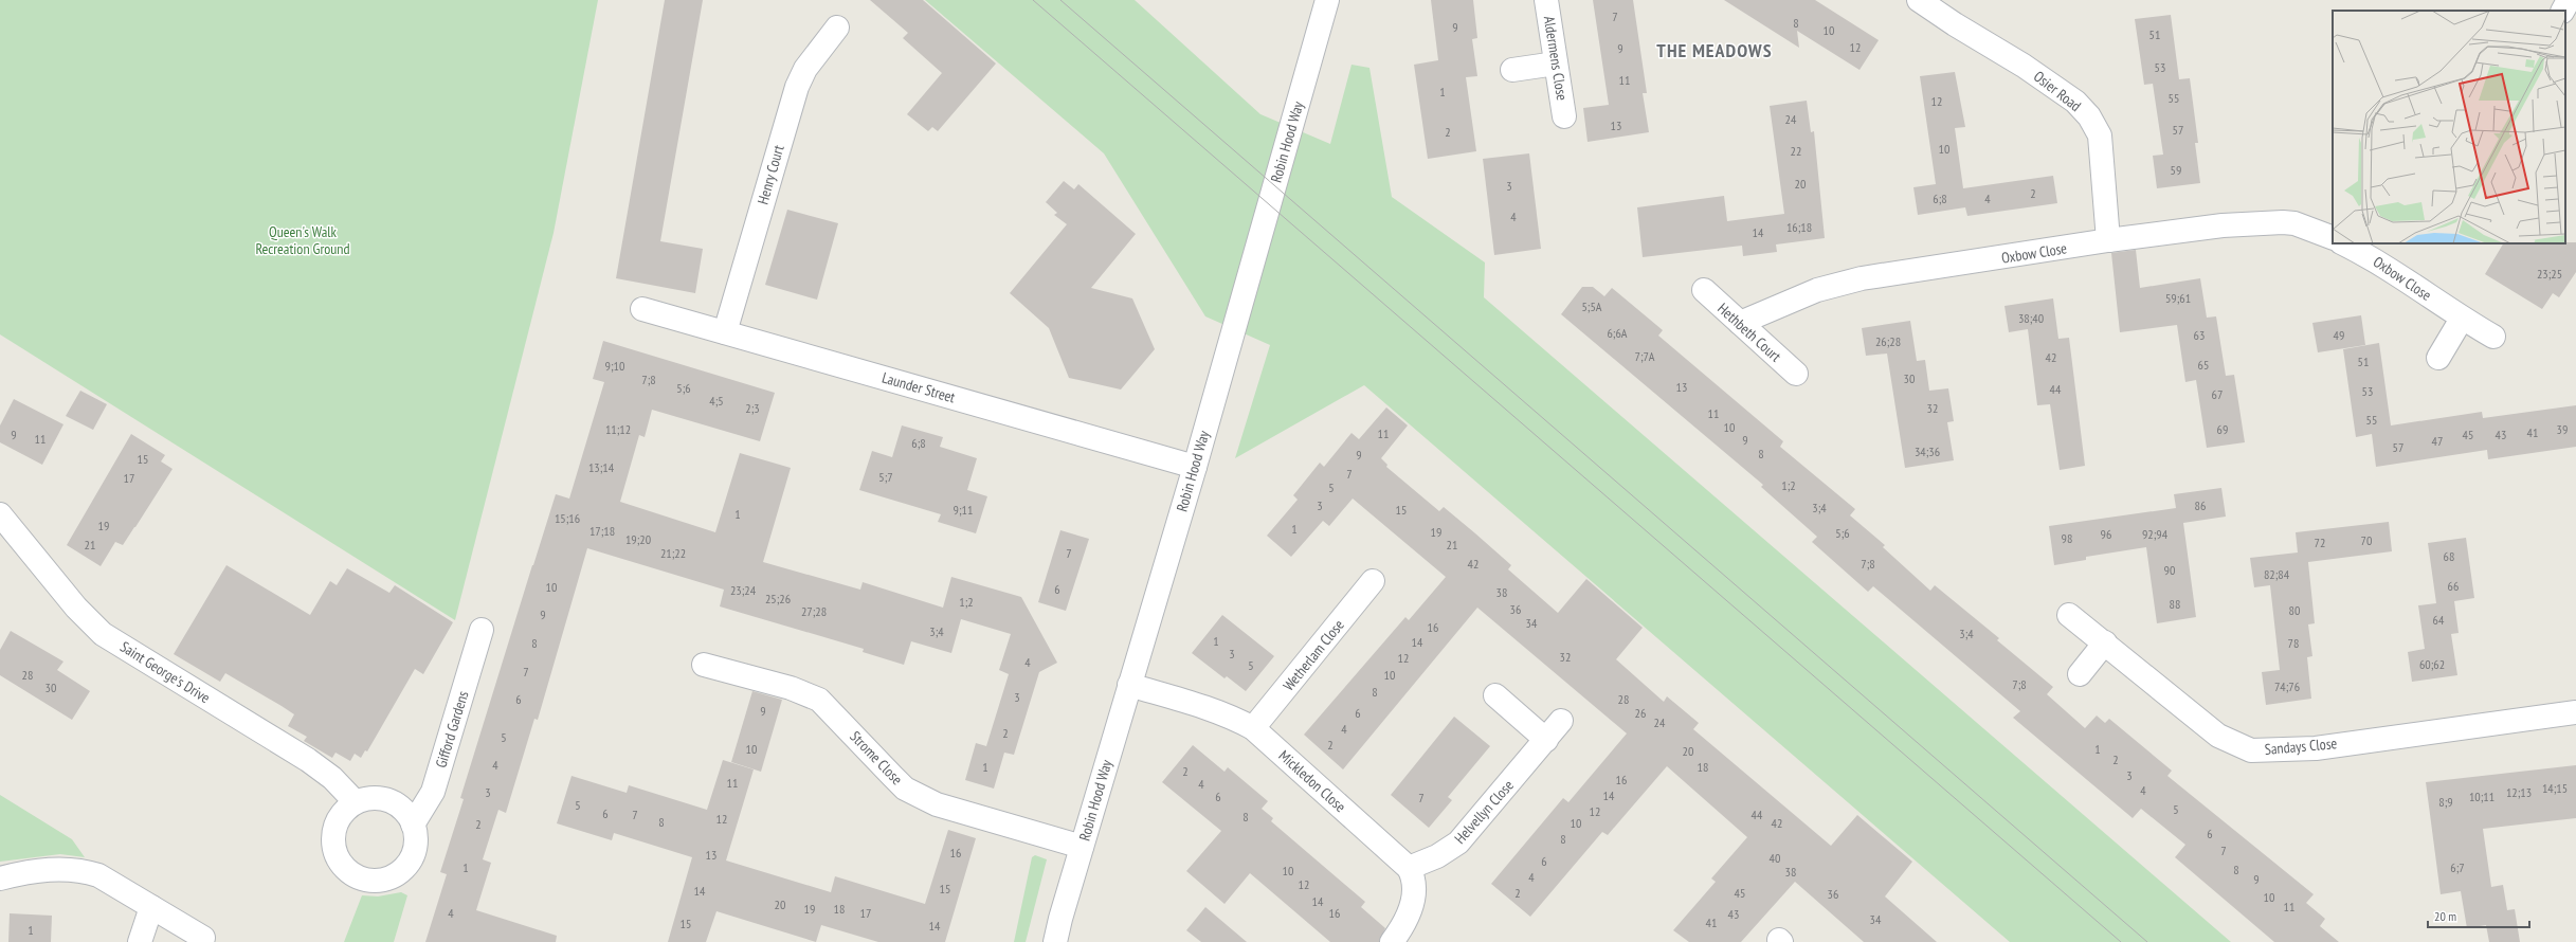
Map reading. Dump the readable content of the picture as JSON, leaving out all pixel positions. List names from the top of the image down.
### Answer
{
  "streets": {
    "street": [
      "Aldermens Close",
      "Osier Road",
      "Robin Hood Way",
      "Henry Court",
      "Oxbow Close",
      "Hethbeth Court",
      "Launder Street",
      "Wetherlam Close",
      "Saint George's Drive",
      "Gifford Gardens",
      "Sandays Close",
      "Strome Close",
      "Mickledon Close",
      "Helvellyn Close"
    ]
  },
  "crossings": [
    ["Osier Road", "Oxbow Close"],
    ["Robin Hood Way", "Launder Street"],
    ["Robin Hood Way", "Strome Close"],
    ["Robin Hood Way", "Mickledon Close"],
    ["Henry Court", "Launder Street"],
    ["Oxbow Close", "Hethbeth Court"],
    ["Wetherlam Close", "Mickledon Close"],
    ["Saint George's Drive", "Gifford Gardens"],
    ["Mickledon Close", "Helvellyn Close"]
  ],
  "districts": ["THE MEADOWS"],
  "parks": ["Queen's Walk Recreation Ground"],
  "house_numbers": [
    "7",
    "8",
    "9",
    "10",
    "51",
    "12",
    "9",
    "53",
    "11",
    "1",
    "55",
    "12",
    "24",
    "13",
    "57",
    "2",
    "10",
    "22",
    "59",
    "20",
    "3",
    "2",
    "6;8",
    "4",
    "4",
    "16;18",
    "14",
    "23;25",
    "59;61",
    "5;5A",
    "38;40",
    "6;6A",
    "63",
    "49",
    "26;28",
    "7;7A",
    "42",
    "51",
    "65",
    "9;10",
    "30",
    "7;8",
    "13",
    "5;6",
    "44",
    "53",
    "67",
    "4;5",
    "2;3",
    "32",
    "11",
    "55",
    "10",
    "11;12",
    "69",
    "39",
    "41",
    "11",
    "9",
    "45",
    "43",
    "11",
    "9",
    "47",
    "6;8",
    "57",
    "34;36",
    "8",
    "9",
    "15",
    "13;14",
    "7",
    "5;7",
    "17",
    "1;2",
    "5",
    "3",
    "86",
    "3;4",
    "9;11",
    "15",
    "1",
    "15;16",
    "19",
    "1",
    "17;18",
    "19",
    "5;6",
    "96",
    "92;94",
    "98",
    "19;20",
    "70",
    "72",
    "21",
    "21",
    "21;22",
    "7",
    "68",
    "42",
    "7;8",
    "90",
    "82;84",
    "66",
    "10",
    "6",
    "23;24",
    "38",
    "25;26",
    "1;2",
    "88",
    "36",
    "80",
    "27;28",
    "9",
    "64",
    "34",
    "16",
    "3;4",
    "3;4",
    "1",
    "14",
    "8",
    "78",
    "3",
    "32",
    "12",
    "4",
    "60;62",
    "5",
    "7",
    "28",
    "10",
    "7;8",
    "74;76",
    "30",
    "8",
    "3",
    "6",
    "28",
    "9",
    "6",
    "26",
    "24",
    "4",
    "2",
    "5",
    "2",
    "10",
    "1",
    "20",
    "2",
    "4",
    "1",
    "18",
    "2",
    "3",
    "16",
    "11",
    "4",
    "14;15",
    "4",
    "3",
    "12;13",
    "14",
    "6",
    "10;11",
    "7",
    "8;9",
    "5",
    "5",
    "12",
    "6",
    "7",
    "44",
    "8",
    "12",
    "8",
    "10",
    "42",
    "2",
    "6",
    "8",
    "7",
    "16",
    "13",
    "40",
    "6",
    "1",
    "6;7",
    "8",
    "10",
    "38",
    "4",
    "9",
    "12",
    "15",
    "14",
    "2",
    "45",
    "36",
    "10",
    "14",
    "20",
    "11",
    "19",
    "18",
    "4",
    "17",
    "16",
    "43",
    "34",
    "41",
    "15",
    "14",
    "1"
  ],
  "scale_bar": "20 m"
}
